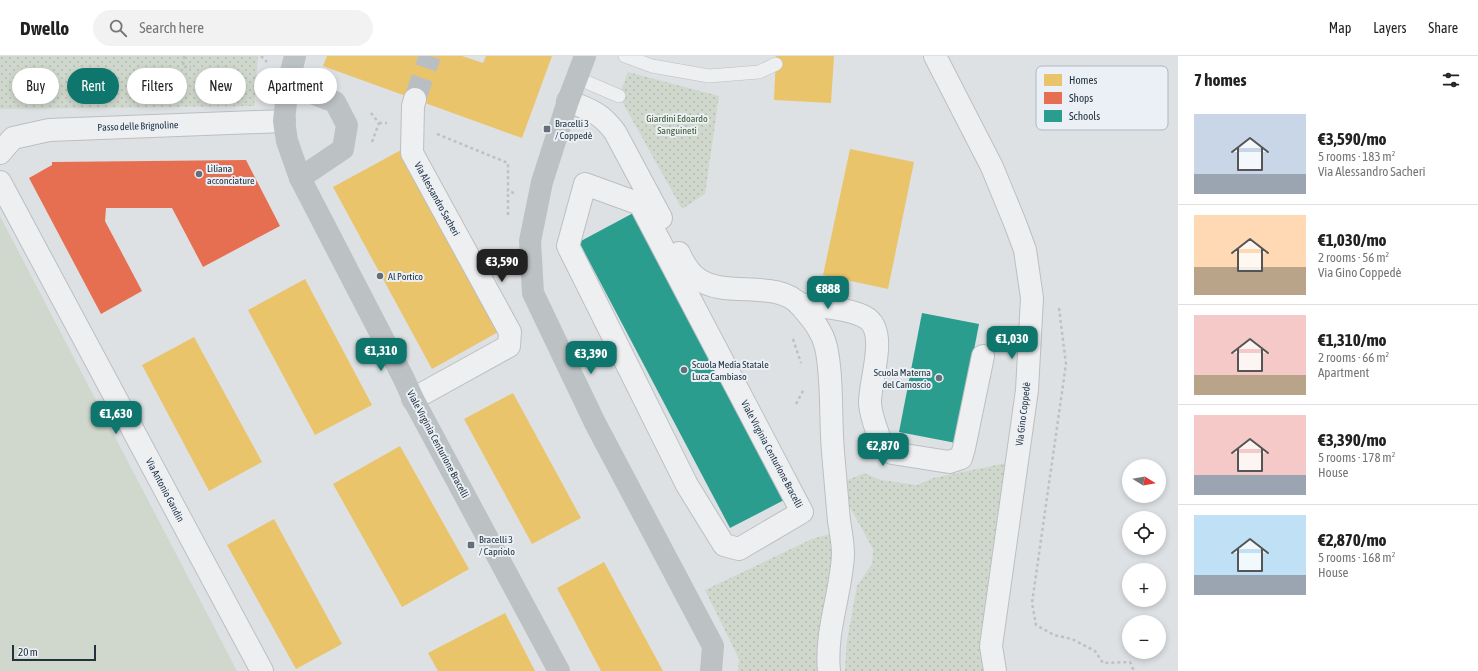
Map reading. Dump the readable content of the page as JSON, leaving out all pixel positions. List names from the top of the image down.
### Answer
{
  "streets": {
    "street": [
      "Passo delle Brignoline",
      "Via Alessandro Sacheri",
      "Via Gino Coppedè",
      "Viale Virginia Centurione Bracelli",
      "Via Antonio Gandin"
    ]
  },
  "crossings": [
    ["Passo delle Brignoline", "Viale Virginia Centurione Bracelli"],
    ["Via Alessandro Sacheri", "Viale Virginia Centurione Bracelli"]
  ],
  "parks": ["Giardini Edoardo Sanguineti"],
  "places": {
    "transit": ["Bracelli 3 / Coppedè", "Bracelli 3 / Capriolo"],
    "other": [
      "Liliana acconciature",
      "Al Portico",
      "Scuola Media Statale Luca Cambiaso",
      "Scuola Materna del Camoscio"
    ]
  },
  "legend": ["Homes", "Shops", "Schools"],
  "scale_bar": "20 m",
  "north": "right",
  "page": {
    "header": "Dwello",
    "search": "Search here",
    "nav": ["Map", "Layers", "Share"],
    "heading": "7 homes",
    "chip": [
      "Buy",
      "Rent",
      "Filters",
      "New",
      "Apartment"
    ],
    "list": [
      {
        "name": "€3,590/mo",
        "note": "5 rooms · 183 m² · Via Alessandro Sacheri"
      },
      {
        "name": "€1,030/mo",
        "note": "2 rooms · 56 m² · Via Gino Coppedè"
      },
      {
        "name": "€1,310/mo",
        "note": "2 rooms · 66 m² · Apartment"
      },
      {
        "name": "€3,390/mo",
        "note": "5 rooms · 178 m² · House"
      },
      {
        "name": "€2,870/mo",
        "note": "5 rooms · 168 m² · House"
      }
    ],
    "price": [
      "€3,590",
      "€888",
      "€1,030",
      "€1,310",
      "€3,390",
      "€1,630",
      "€2,870"
    ],
    "map_buttons": ["+", "−"],
    "scale": "20 m"
  }
}
